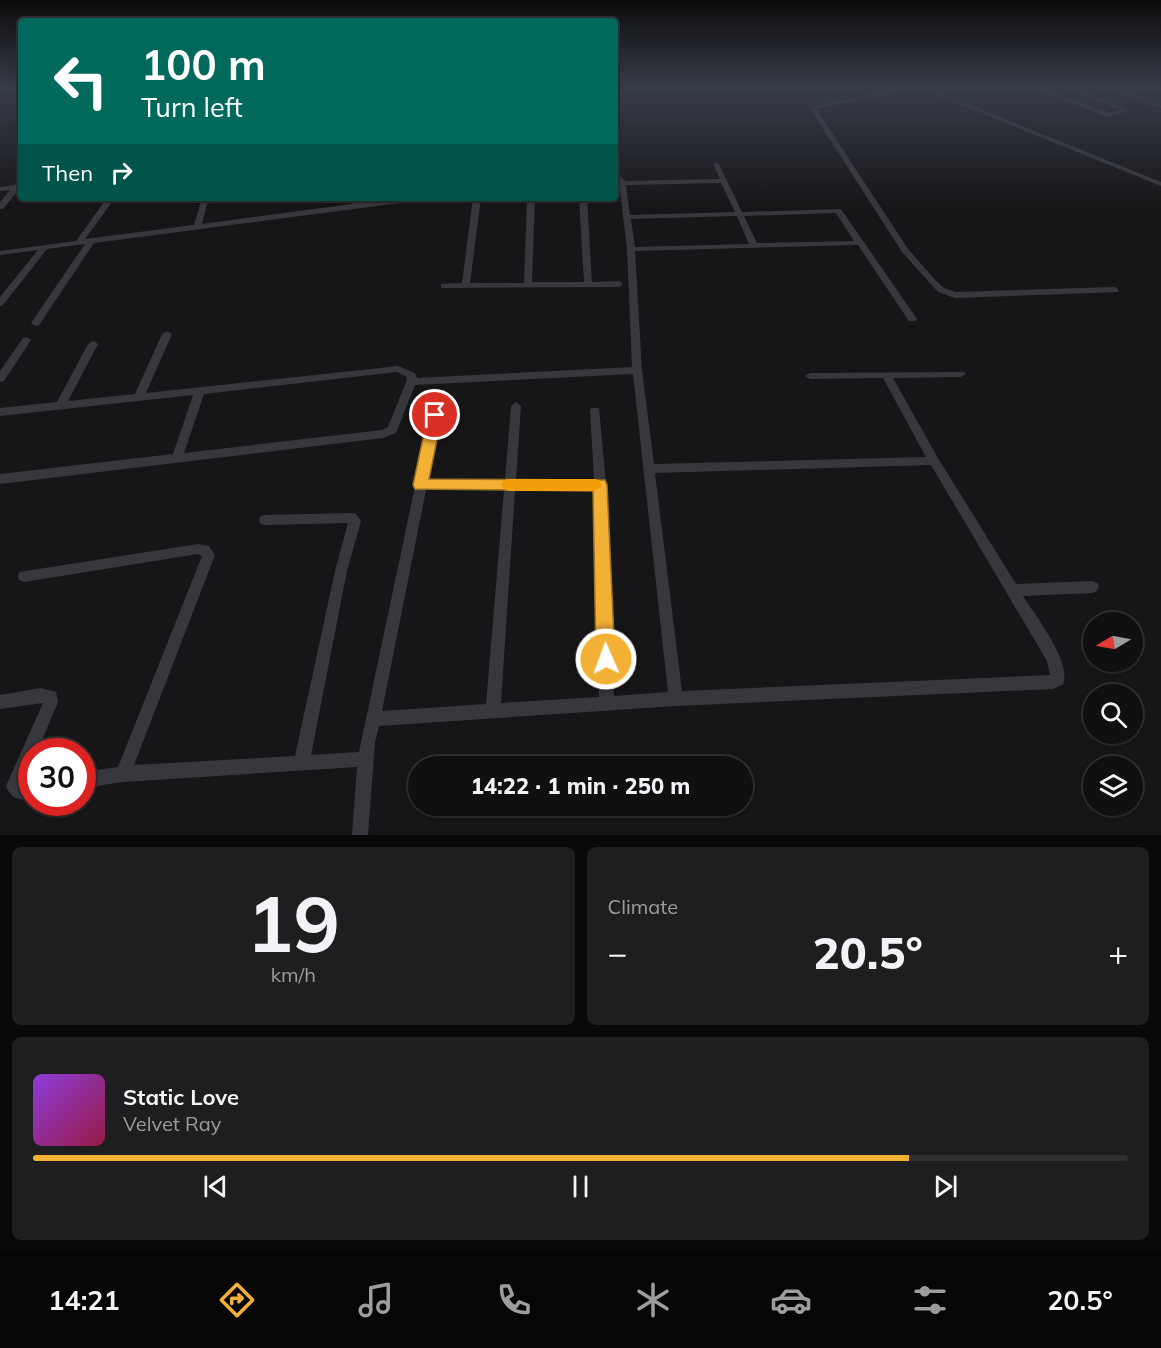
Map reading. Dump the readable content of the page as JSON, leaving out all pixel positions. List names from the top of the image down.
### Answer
{
  "north": "left",
  "page": {
    "turn": ["100 m", "Turn left"],
    "then": "Then",
    "limit": "30",
    "trip": "14:22 · 1 min · 250 m",
    "tile": [
      ["19", "km/h"],
      "Climate"
    ],
    "heat": ["−", "20.5°", "+"],
    "song": ["Static Love", "Velvet Ray"],
    "tabs": ["14:21", "20.5°"]
  }
}
